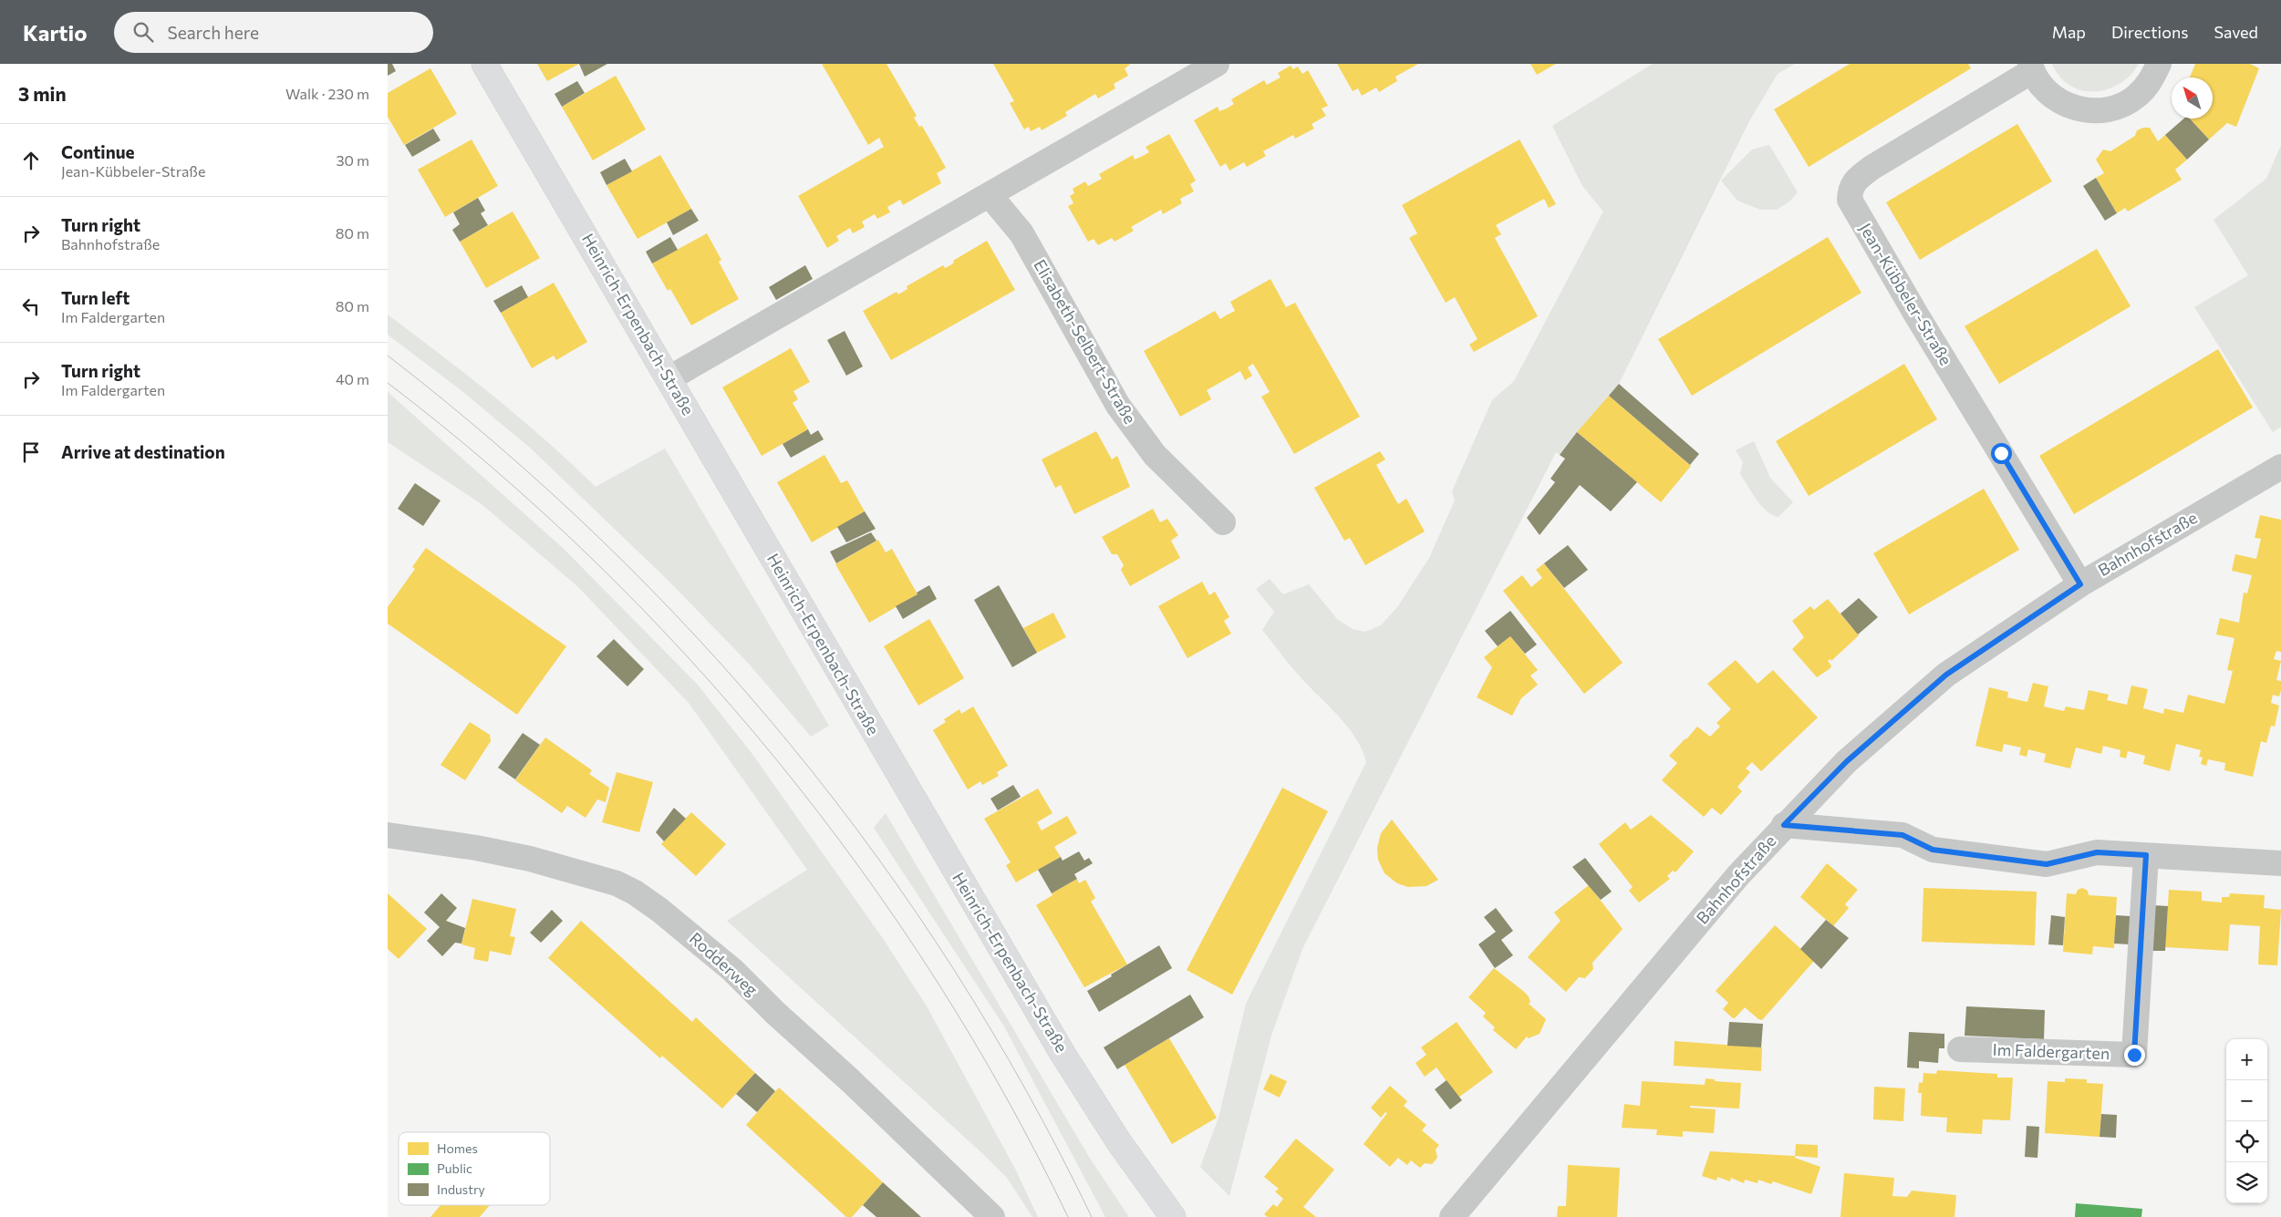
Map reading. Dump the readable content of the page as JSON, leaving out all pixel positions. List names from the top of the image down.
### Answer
{
  "streets": {
    "street": [
      "Jean-Kübbeler-Straße",
      "Heinrich-Erpenbach-Straße",
      "Elisabeth-Selbert-Straße",
      "Bahnhofstraße",
      "Rodderweg",
      "Im Faldergarten"
    ]
  },
  "crossings": [
    ["Jean-Kübbeler-Straße", "Bahnhofstraße"]
  ],
  "legend": ["Homes", "Public", "Industry"],
  "north": "top left",
  "page": {
    "header": "Kartio",
    "search": "Search here",
    "nav": ["Map", "Directions", "Saved"],
    "heading": ["3 min", "Walk · 230 m"],
    "list": [
      ["Continue", "Jean-Kübbeler-Straße", "30 m"],
      ["Turn right", "Bahnhofstraße", "80 m"],
      ["Turn left", "Im Faldergarten", "80 m"],
      ["Turn right", "Im Faldergarten", "40 m"],
      "Arrive at destination"
    ],
    "map_buttons": ["+", "−"]
  }
}
